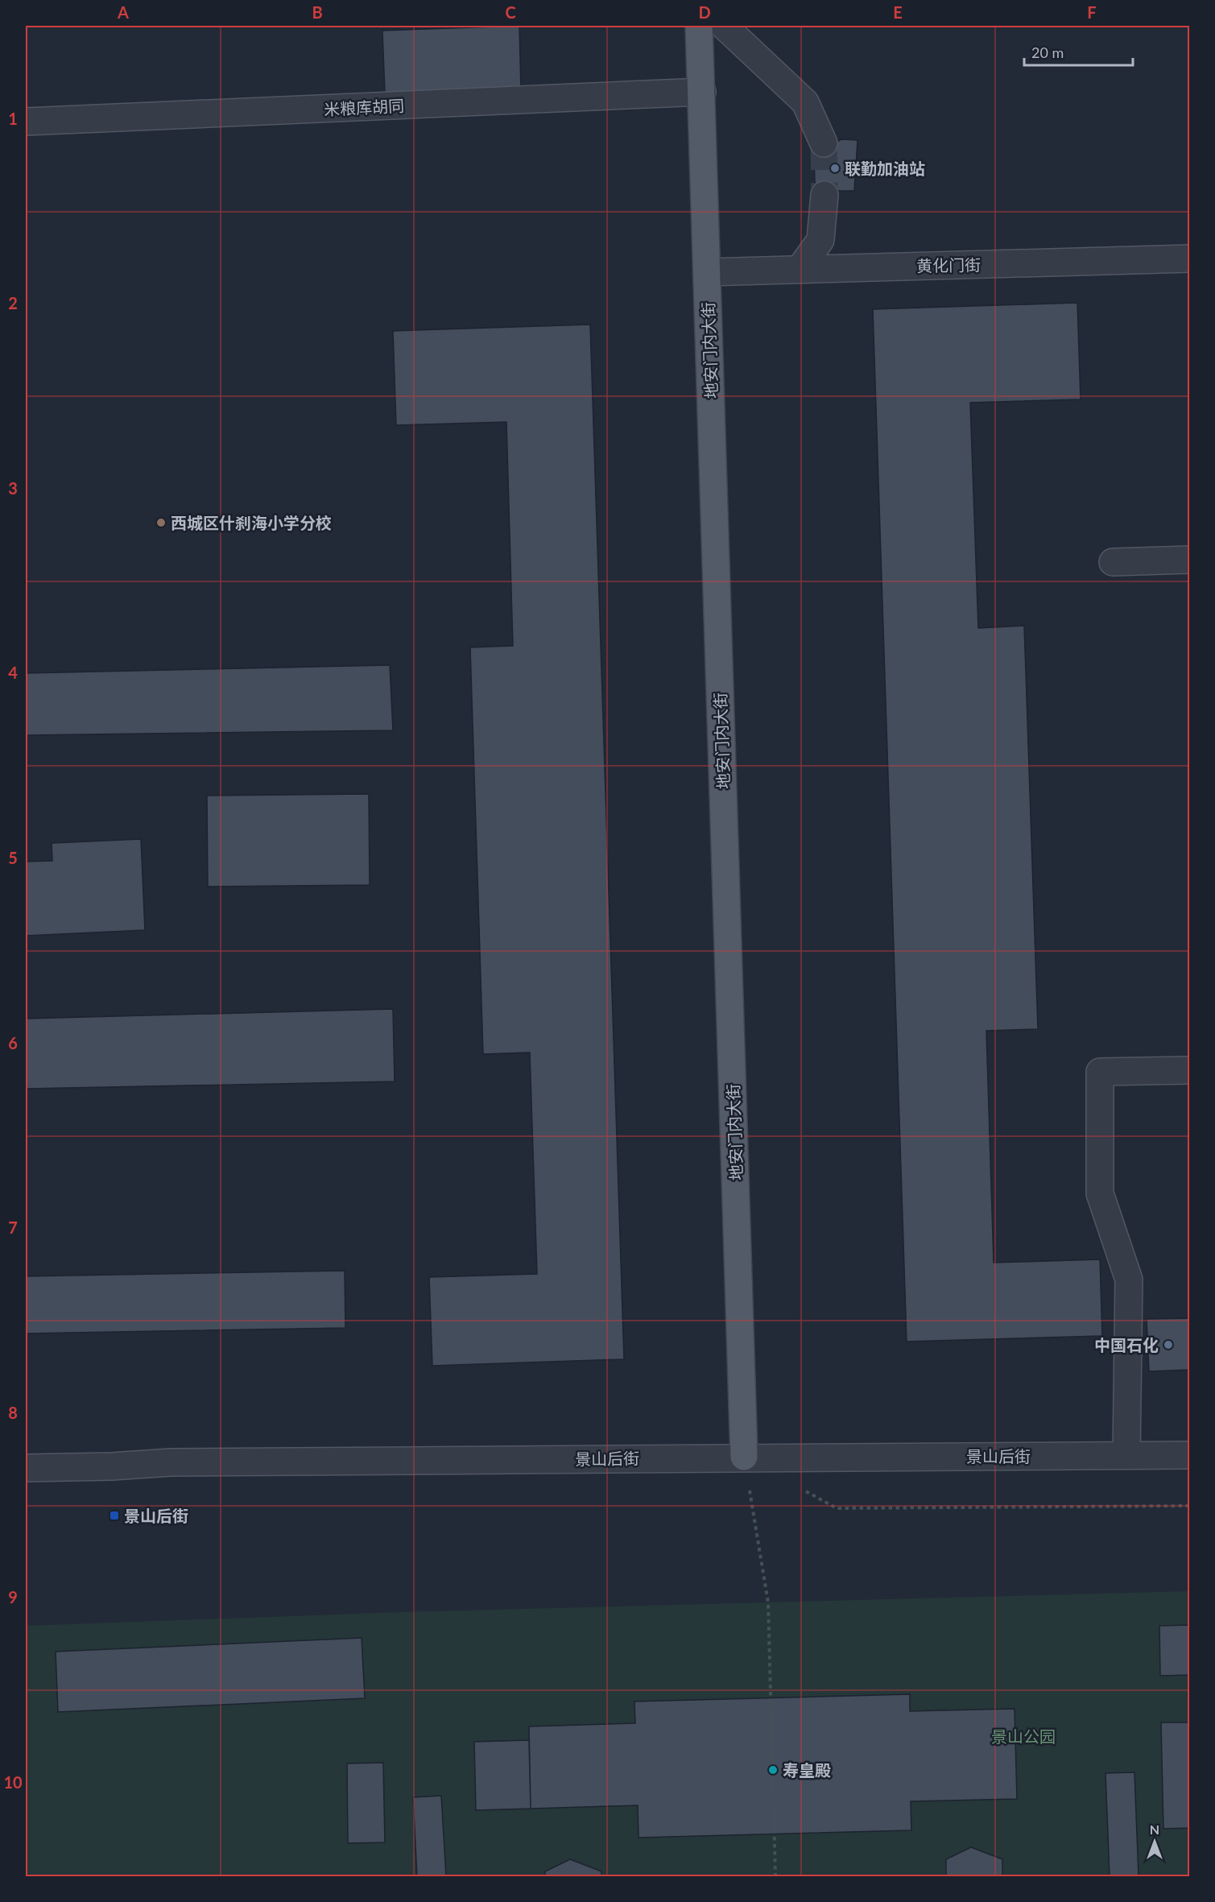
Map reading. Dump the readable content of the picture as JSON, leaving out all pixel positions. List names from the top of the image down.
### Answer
{
  "streets": {
    "main road": ["地安门内大街"],
    "street": ["米粮库胡同", "黄化门街", "景山后街"]
  },
  "crossings": [
    ["米粮库胡同", "地安门内大街"],
    ["黄化门街", "地安门内大街"],
    ["地安门内大街", "景山后街"]
  ],
  "parks": ["景山公园"],
  "places": {
    "other": [
      "联勤加油站",
      "西城区什刹海小学分校",
      "中国石化",
      "寿皇殿"
    ],
    "transit": ["景山后街"]
  },
  "scale_bar": "20 m",
  "north": "top",
  "grid": {
    "columns": [
      "A",
      "B",
      "C",
      "D",
      "E",
      "F"
    ],
    "rows": [
      "1",
      "2",
      "3",
      "4",
      "5",
      "6",
      "7",
      "8",
      "9",
      "10"
    ]
  }
}
